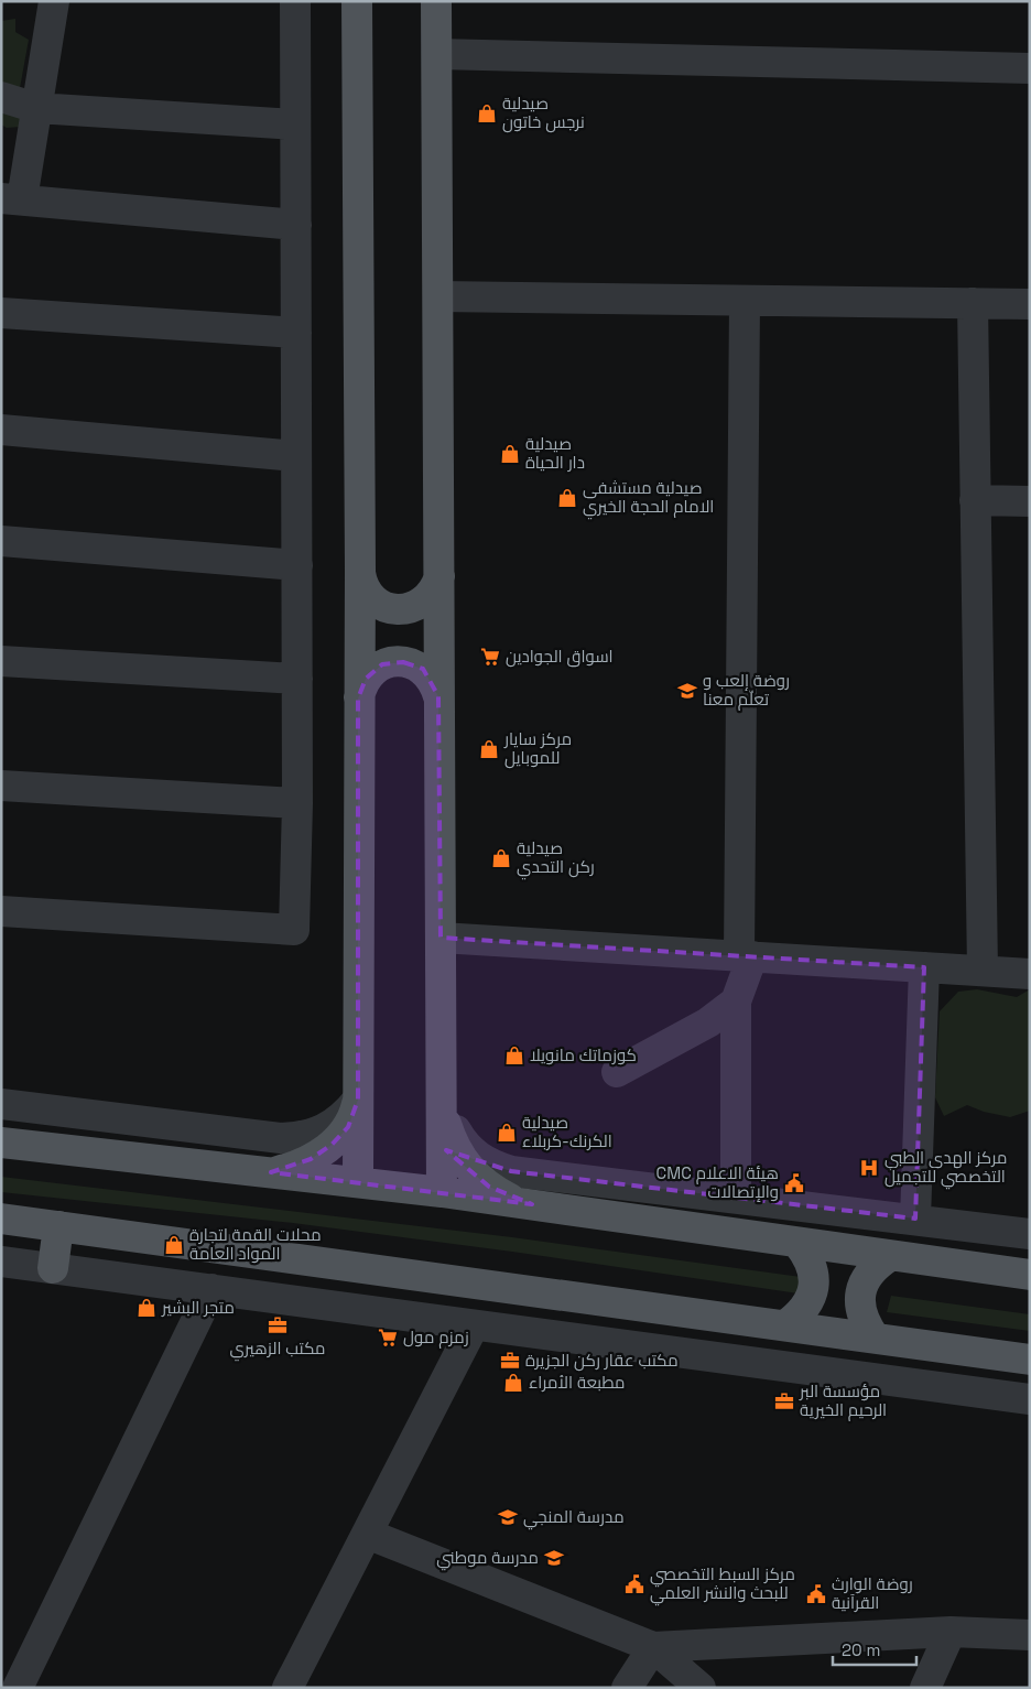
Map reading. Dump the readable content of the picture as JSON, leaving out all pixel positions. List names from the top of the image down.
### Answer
{
  "places": {
    "shop": [
      "صيدلية نرجس خاتون",
      "صيدلية دار الحياة",
      "صيدلية مستشفى الامام الحجة الخيري",
      "مركز سايار للموبايل",
      "صيدلية ركن التحدي",
      "كوزماتك مانويلا",
      "صيدلية الكرنك-كربلاء",
      "محلات القمة لتجارة المواد العامة",
      "متجر البشير",
      "مطبعة الأمراء"
    ],
    "supermarket": ["اسواق الجوادين", "زمزم مول"],
    "school or university": ["روضة إلعب و تعلّم معنا", "مدرسة المنجي", "مدرسة موطني"],
    "hospital": ["مركز الهدى الطبي التخصصي للتجميل"],
    "public building": ["CMC هيئة الاعلام والإتصالات", "مركز السبط التخصصي للبحث والنشر العلمي", "روضة الوارث القرآنية"],
    "office": ["مكتب الزهيري", "مكتب عقار ركن الجزيرة", "مؤسسة البر الرحيم الخيرية"]
  },
  "scale_bar": "20 m"
}
